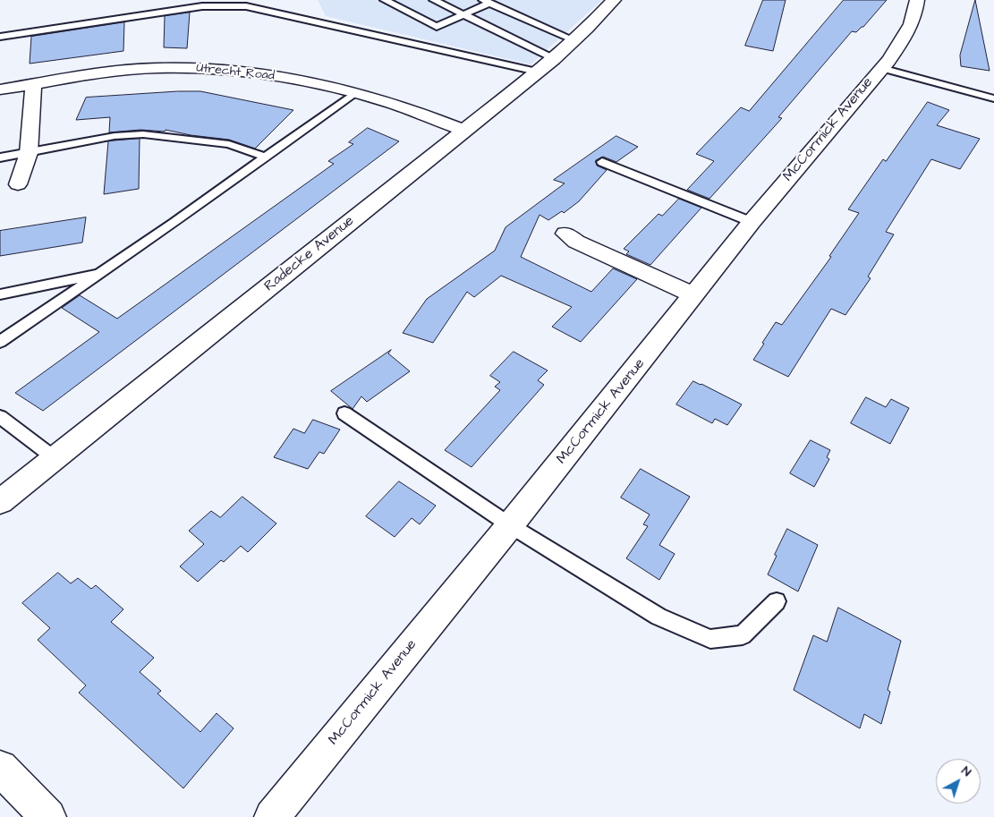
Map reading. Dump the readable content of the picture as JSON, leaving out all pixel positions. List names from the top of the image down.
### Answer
{
  "streets": {
    "street": ["Utrecht Road", "McCormick Avenue", "Radecke Avenue"]
  },
  "crossings": [
    ["Utrecht Road", "Radecke Avenue"]
  ],
  "north": "top right"
}
